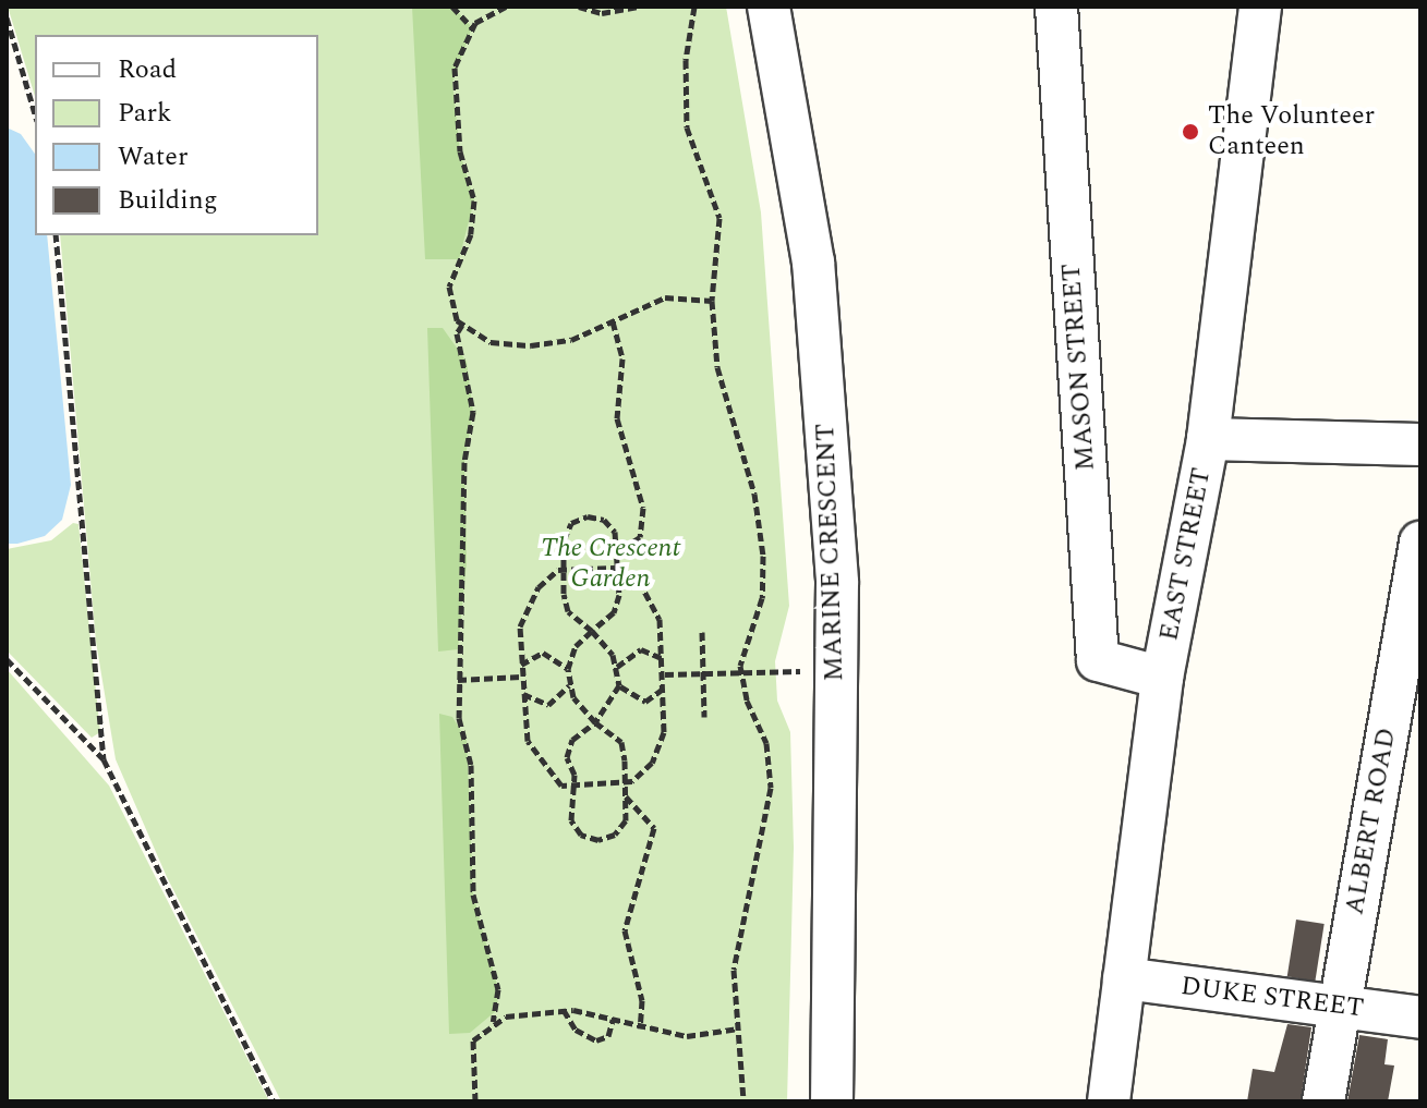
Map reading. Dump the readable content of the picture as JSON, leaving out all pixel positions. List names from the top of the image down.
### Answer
{
  "streets": {
    "street": [
      "MASON STREET",
      "MARINE CRESCENT",
      "EAST STREET",
      "ALBERT ROAD",
      "DUKE STREET"
    ]
  },
  "crossings": [
    ["MASON STREET", "EAST STREET"],
    ["EAST STREET", "DUKE STREET"],
    ["ALBERT ROAD", "DUKE STREET"]
  ],
  "parks": ["The Crescent Garden"],
  "places": ["The Volunteer Canteen"],
  "legend": [
    "Road",
    "Park",
    "Water",
    "Building"
  ]
}
